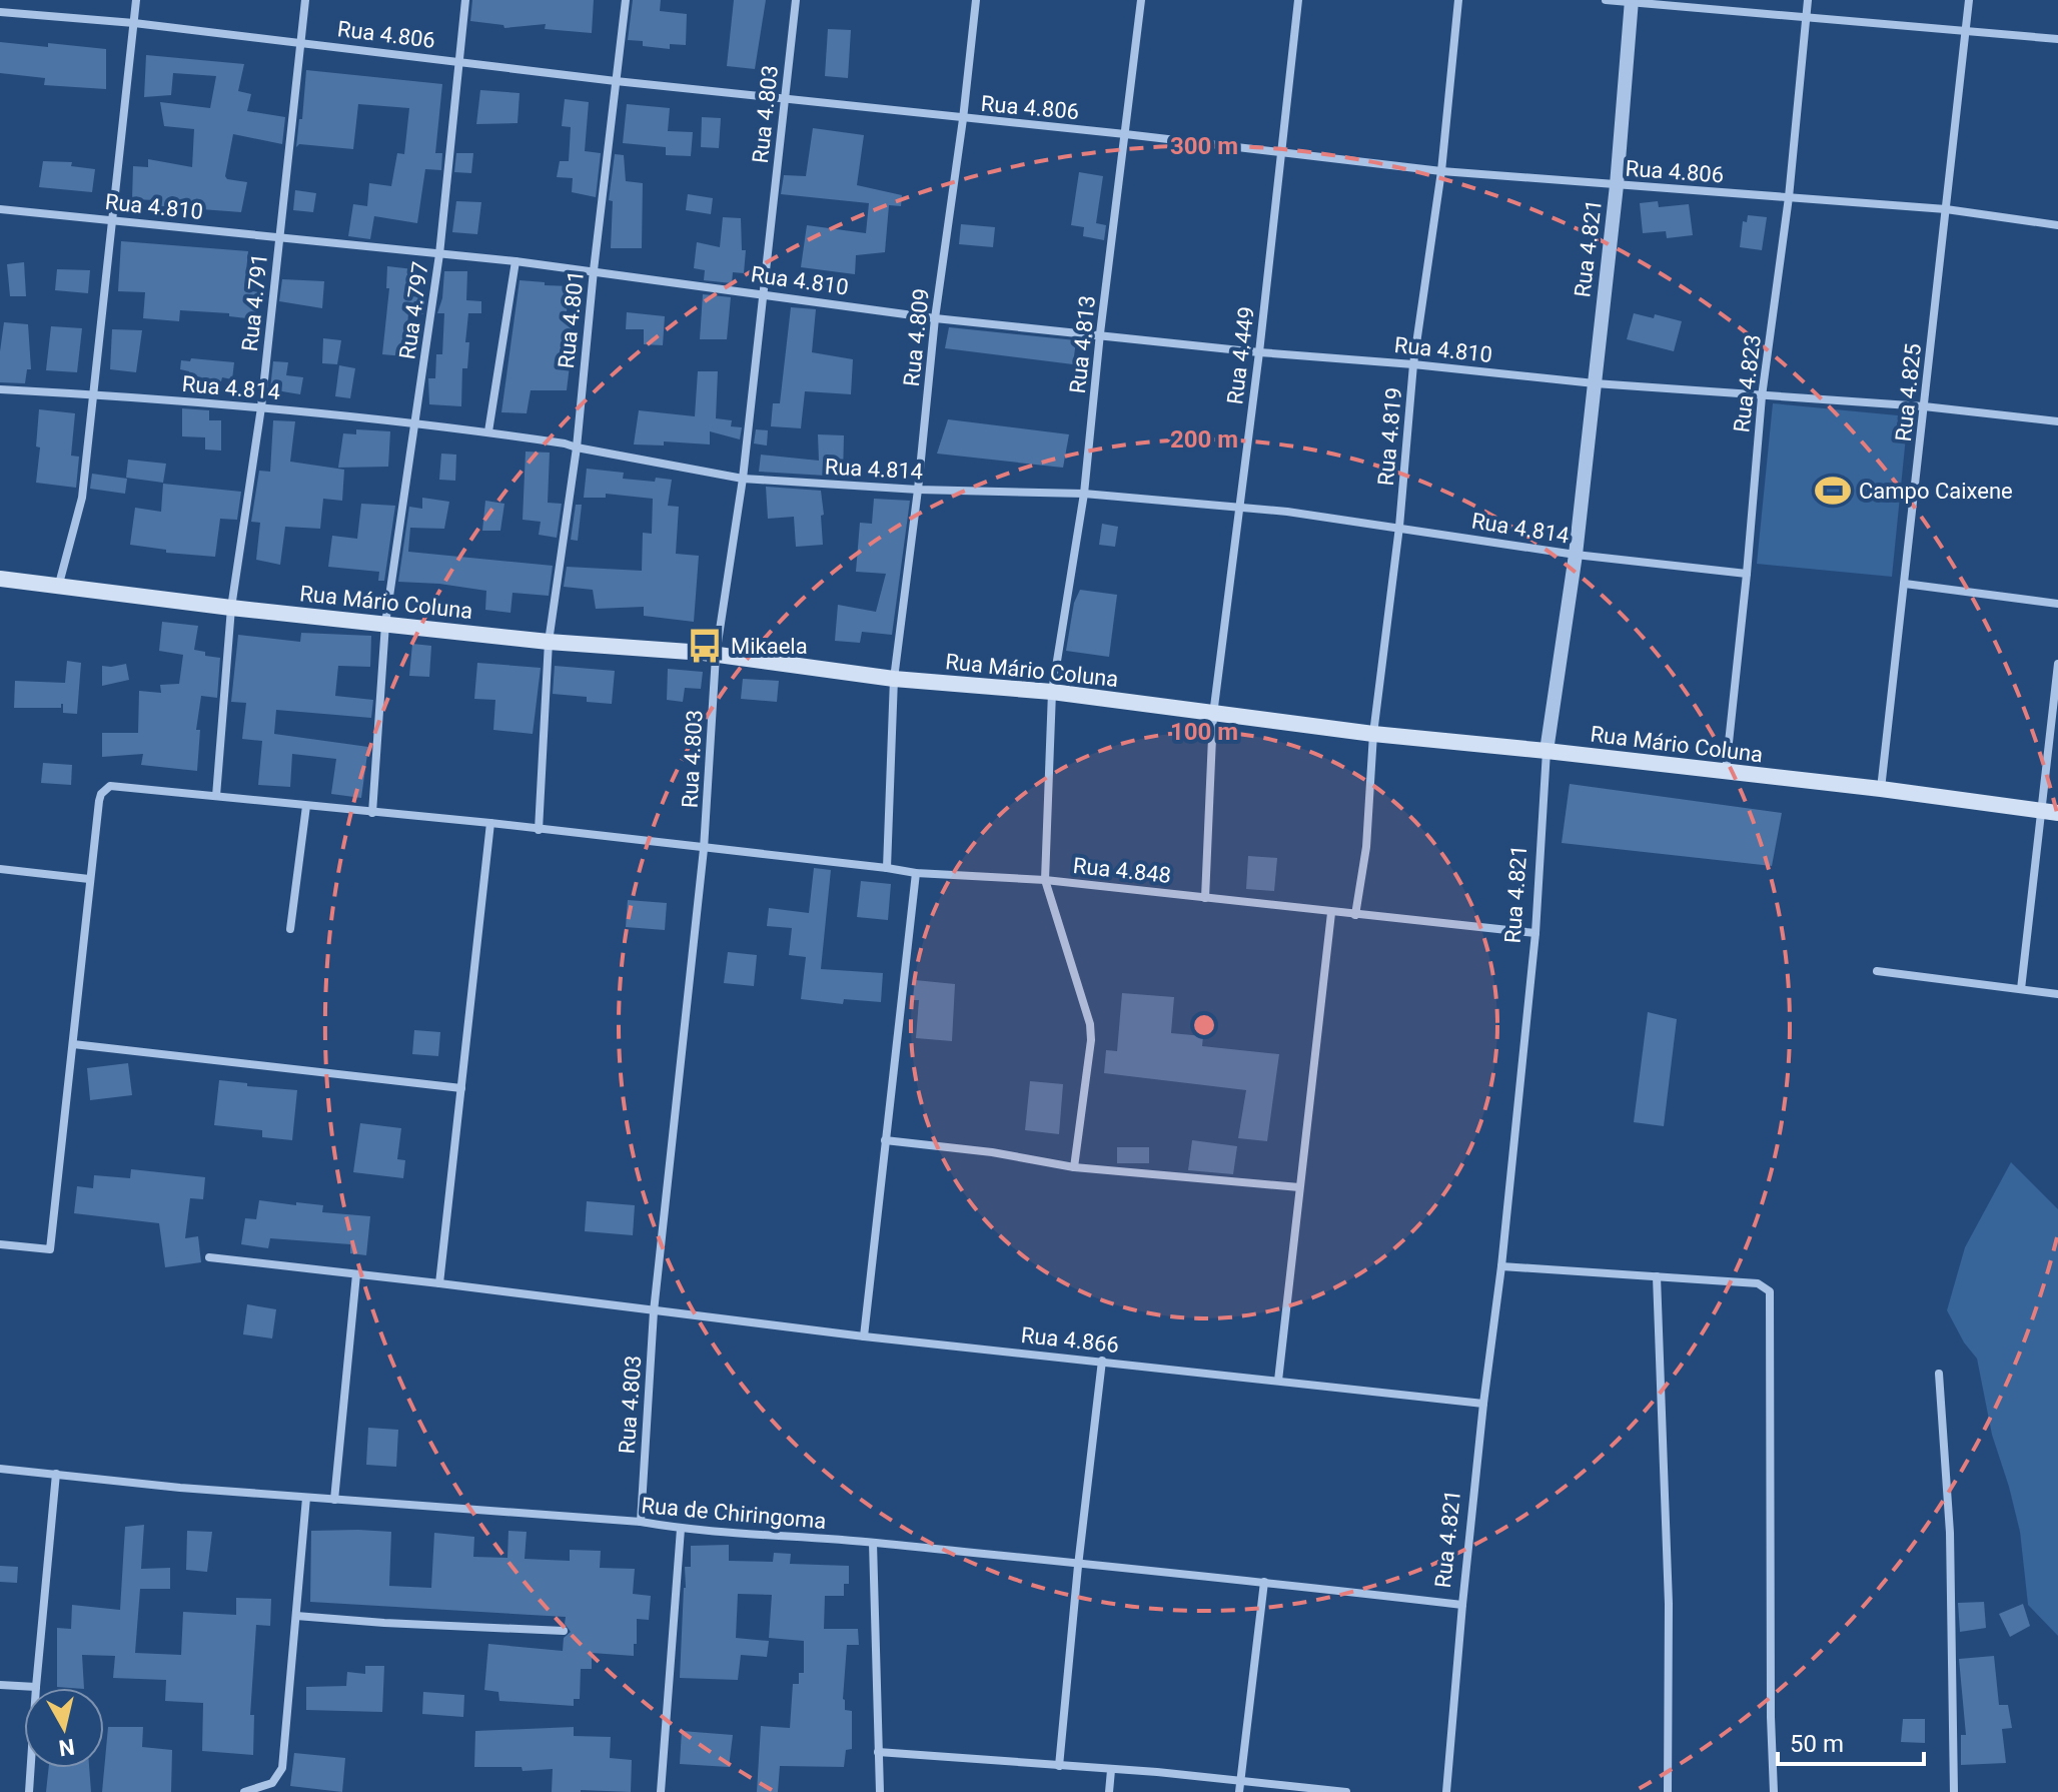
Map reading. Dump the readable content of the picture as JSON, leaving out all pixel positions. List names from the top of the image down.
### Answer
{
  "streets": {
    "main road": ["Rua Mário Coluna"],
    "street": [
      "Rua 4.806",
      "Rua 4.803",
      "Rua 4.810",
      "Rua 4.821",
      "Rua 4.791",
      "Rua 4.797",
      "Rua 4.801",
      "Rua 4.809",
      "Rua 4.813",
      "Rua 4.449",
      "Rua 4.823",
      "Rua 4.814",
      "Rua 4.825",
      "Rua 4.819",
      "Rua 4.848",
      "Rua 4.866",
      "Rua de Chiringoma"
    ]
  },
  "crossings": [
    ["Rua 4.806", "Rua 4.803"],
    ["Rua 4.806", "Rua 4.821"],
    ["Rua 4.806", "Rua 4.791"],
    ["Rua 4.806", "Rua 4.797"],
    ["Rua 4.806", "Rua 4.801"],
    ["Rua 4.806", "Rua 4.809"],
    ["Rua 4.806", "Rua 4.813"],
    ["Rua 4.806", "Rua 4.449"],
    ["Rua 4.806", "Rua 4.823"],
    ["Rua 4.806", "Rua 4.825"],
    ["Rua 4.806", "Rua 4.819"],
    ["Rua 4.803", "Rua 4.810"],
    ["Rua 4.803", "Rua 4.814"],
    ["Rua 4.803", "Rua Mário Coluna"],
    ["Rua 4.803", "Rua 4.848"],
    ["Rua 4.803", "Rua 4.866"],
    ["Rua 4.803", "Rua de Chiringoma"],
    ["Rua 4.810", "Rua 4.821"],
    ["Rua 4.810", "Rua 4.791"],
    ["Rua 4.810", "Rua 4.797"],
    ["Rua 4.810", "Rua 4.801"],
    ["Rua 4.810", "Rua 4.809"],
    ["Rua 4.810", "Rua 4.813"],
    ["Rua 4.810", "Rua 4.449"],
    ["Rua 4.810", "Rua 4.823"],
    ["Rua 4.810", "Rua 4.825"],
    ["Rua 4.810", "Rua 4.819"],
    ["Rua 4.821", "Rua 4.814"],
    ["Rua 4.821", "Rua Mário Coluna"],
    ["Rua 4.821", "Rua 4.848"],
    ["Rua 4.821", "Rua 4.866"],
    ["Rua 4.821", "Rua de Chiringoma"],
    ["Rua 4.791", "Rua 4.814"],
    ["Rua 4.791", "Rua Mário Coluna"],
    ["Rua 4.791", "Rua 4.848"],
    ["Rua 4.797", "Rua 4.814"],
    ["Rua 4.797", "Rua Mário Coluna"],
    ["Rua 4.797", "Rua 4.848"],
    ["Rua 4.801", "Rua 4.814"],
    ["Rua 4.801", "Rua Mário Coluna"],
    ["Rua 4.801", "Rua 4.848"],
    ["Rua 4.809", "Rua 4.814"],
    ["Rua 4.809", "Rua Mário Coluna"],
    ["Rua 4.809", "Rua 4.848"],
    ["Rua 4.813", "Rua 4.814"],
    ["Rua 4.813", "Rua Mário Coluna"],
    ["Rua 4.813", "Rua 4.848"],
    ["Rua 4.449", "Rua 4.814"],
    ["Rua 4.449", "Rua Mário Coluna"],
    ["Rua 4.823", "Rua 4.814"],
    ["Rua 4.823", "Rua Mário Coluna"],
    ["Rua 4.814", "Rua 4.819"],
    ["Rua 4.825", "Rua Mário Coluna"],
    ["Rua 4.819", "Rua Mário Coluna"],
    ["Rua 4.819", "Rua 4.848"]
  ],
  "places": {
    "sports": ["Campo Caixene"],
    "bus stop": ["Mikaela"]
  },
  "scale_bar": "50 m",
  "north": "bottom",
  "rings": ["300 m", "200 m", "100 m"]
}
